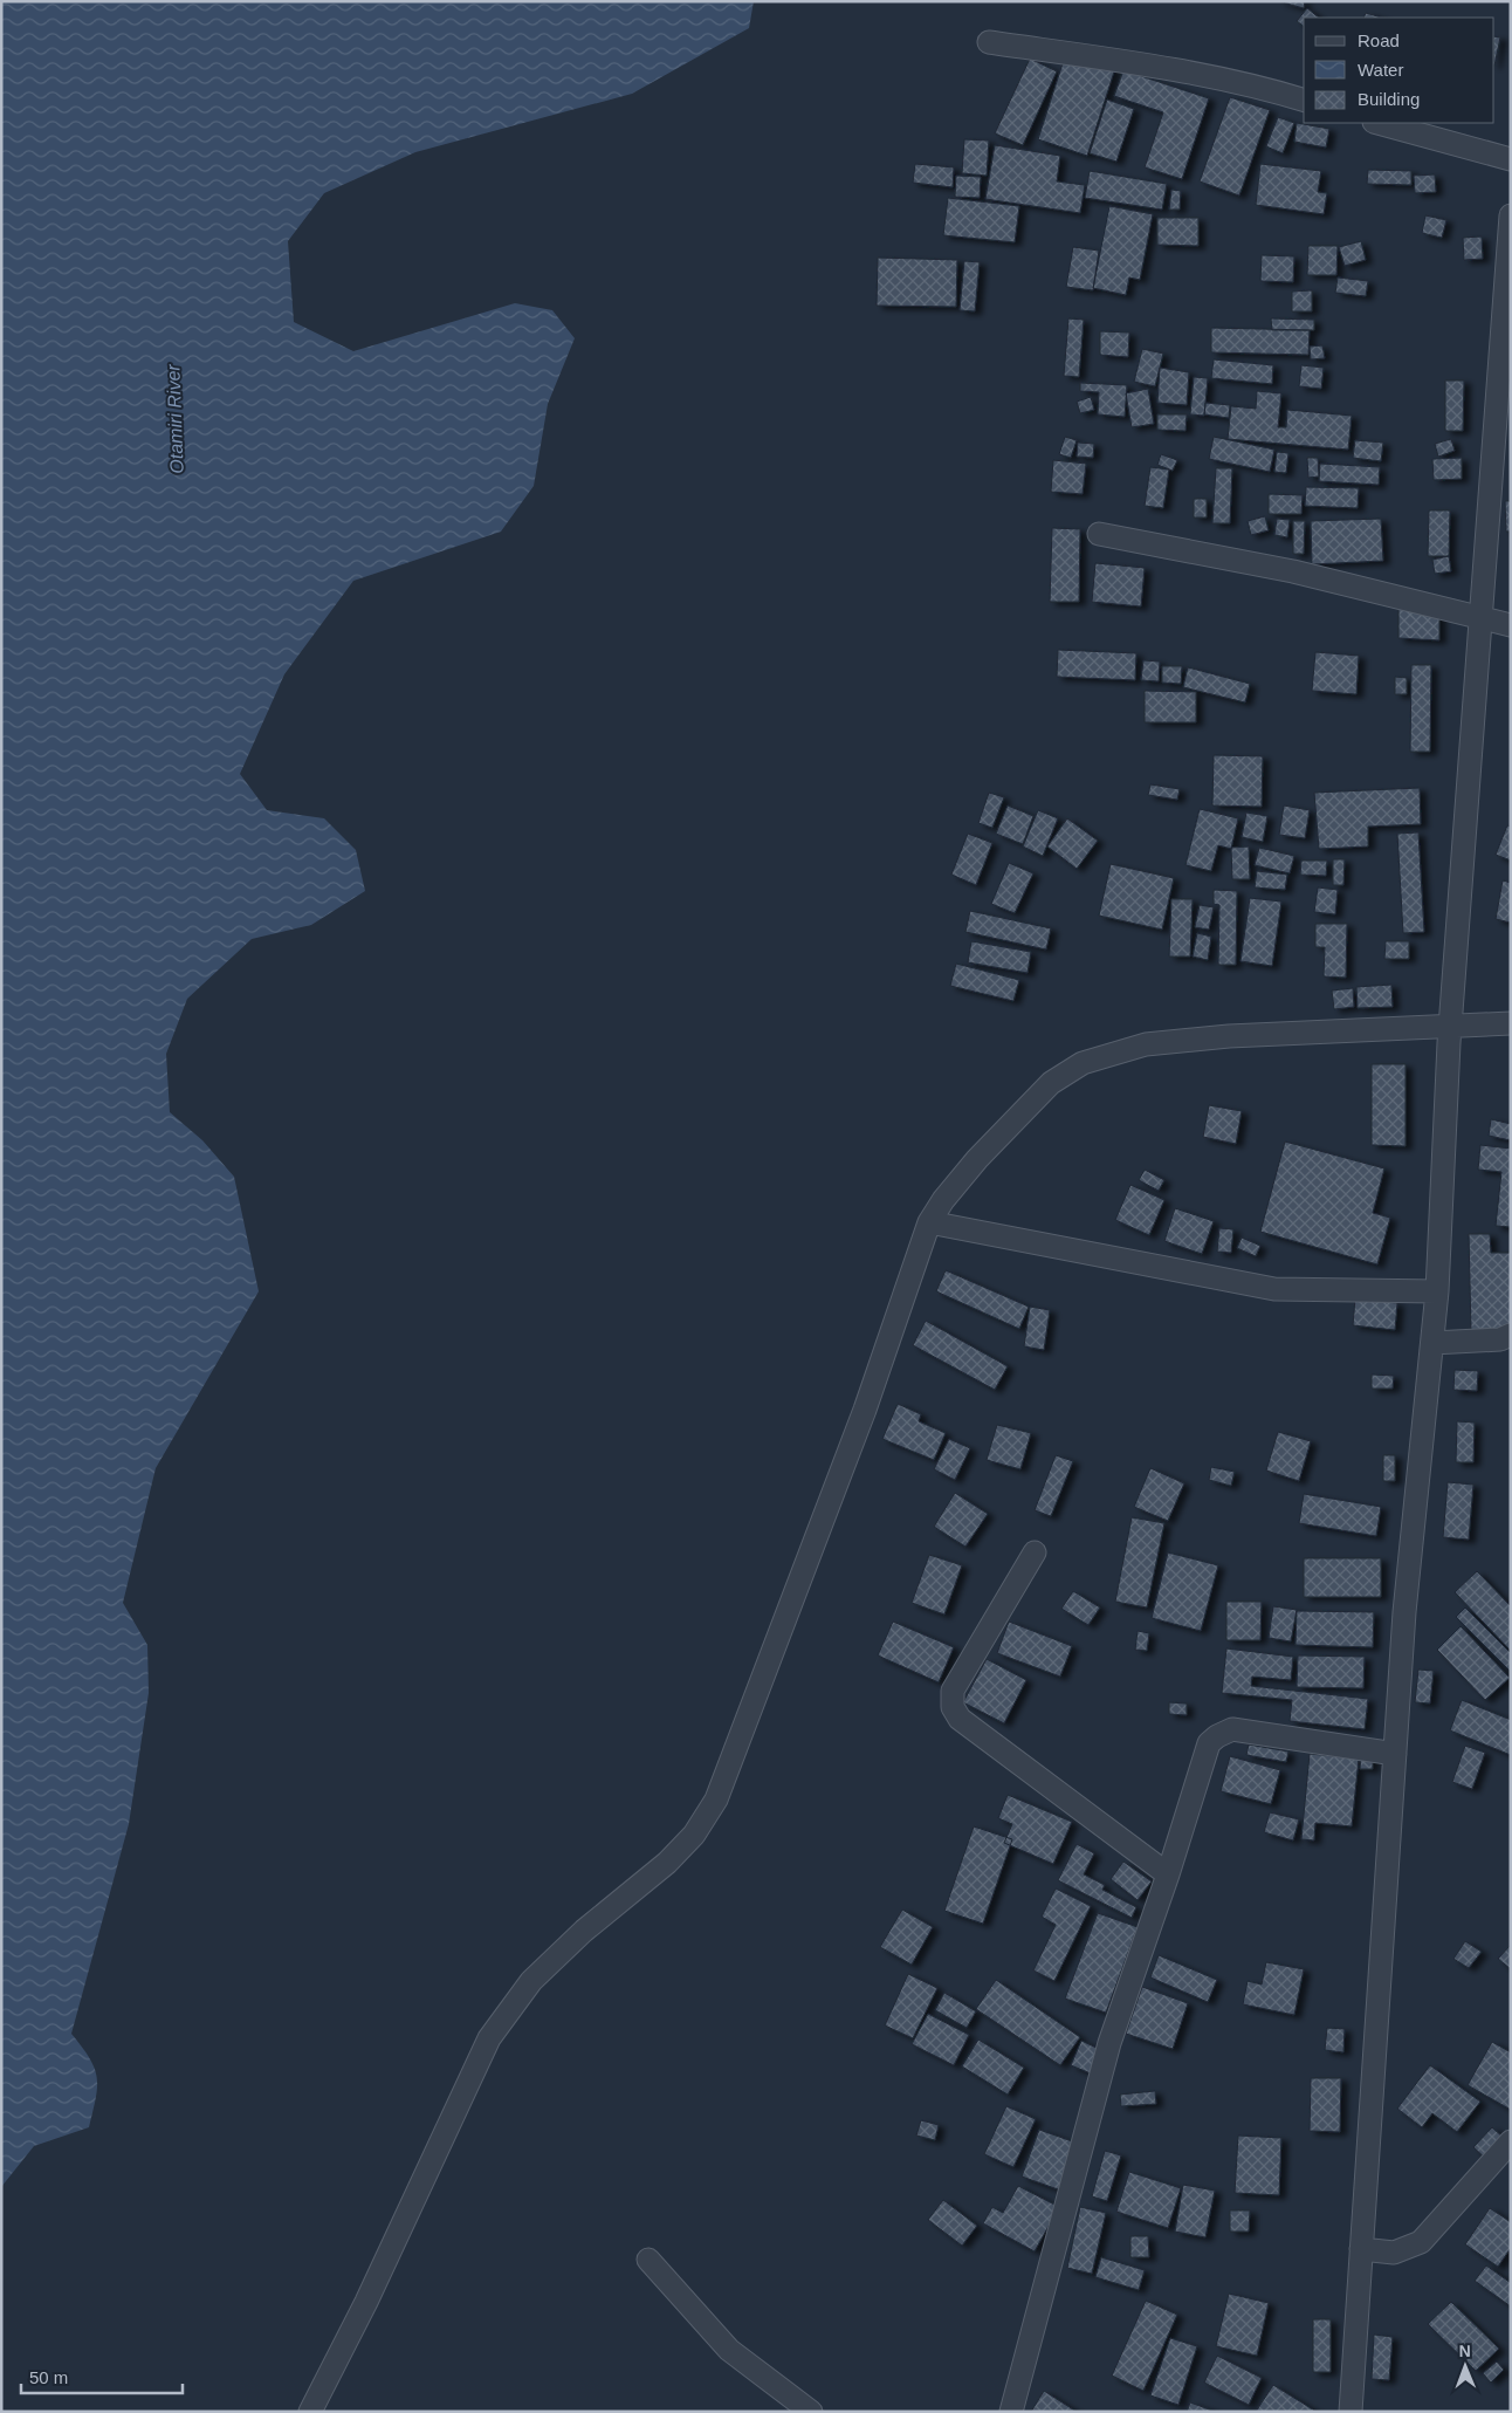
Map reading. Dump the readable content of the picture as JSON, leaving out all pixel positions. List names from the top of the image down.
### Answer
{
  "water": ["Otamiri River"],
  "legend": ["Road", "Water", "Building"],
  "scale_bar": "50 m",
  "north": "top"
}
